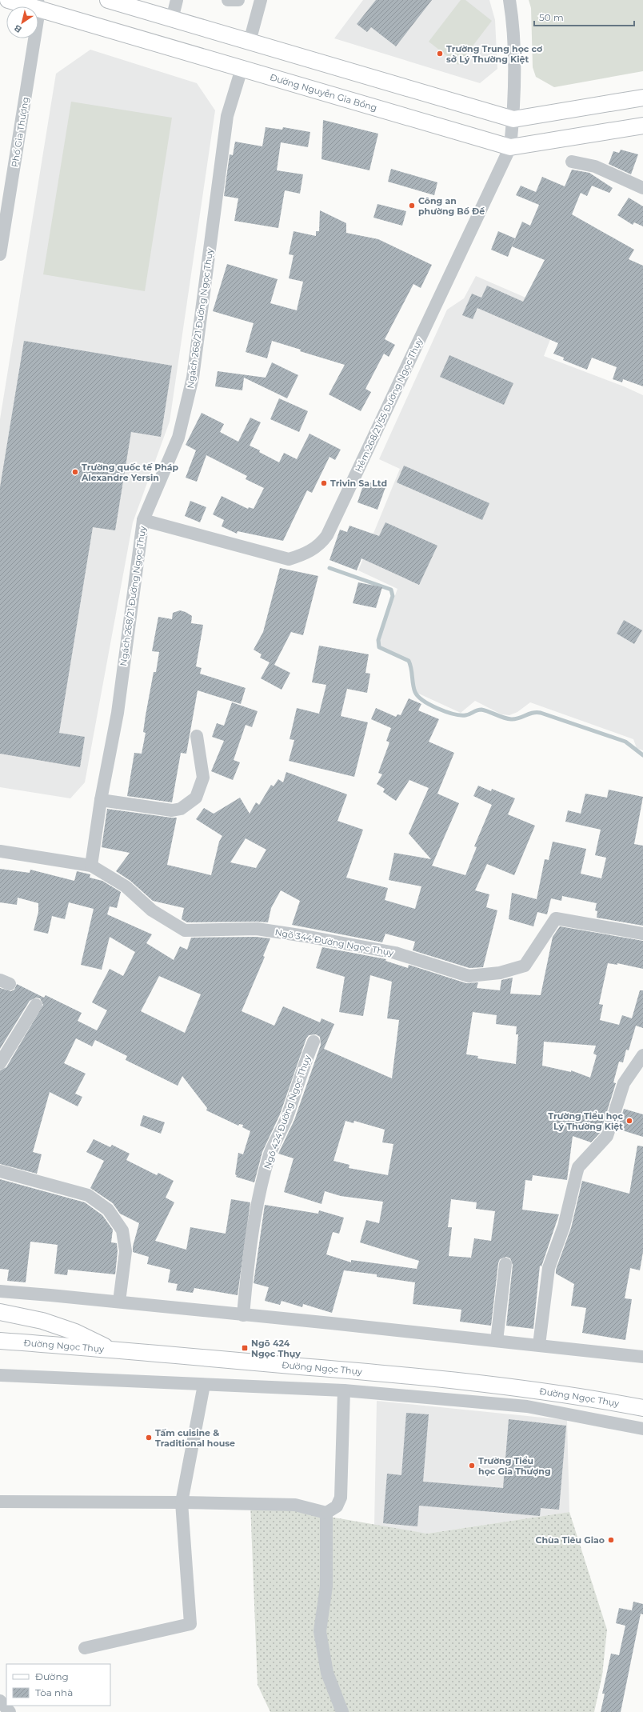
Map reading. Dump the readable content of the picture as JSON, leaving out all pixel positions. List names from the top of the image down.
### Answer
{
  "streets": {
    "main road": ["Đường Nguyễn Gia Bồng", "Đường Ngọc Thụy"],
    "street": [
      "Phố Gia Thượng",
      "Ngách 268/21 Đường Ngọc Thụy",
      "Hẻm 268/21/55 Đường Ngọc Thụy",
      "Ngõ 344 Đường Ngọc Thụy",
      "Ngõ 424 Đường Ngọc Thụy"
    ]
  },
  "crossings": [
    ["Đường Nguyễn Gia Bồng", "Phố Gia Thượng"],
    ["Đường Nguyễn Gia Bồng", "Ngách 268/21 Đường Ngọc Thụy"],
    ["Đường Nguyễn Gia Bồng", "Hẻm 268/21/55 Đường Ngọc Thụy"],
    ["Ngách 268/21 Đường Ngọc Thụy", "Hẻm 268/21/55 Đường Ngọc Thụy"],
    ["Ngách 268/21 Đường Ngọc Thụy", "Ngõ 344 Đường Ngọc Thụy"]
  ],
  "places": {
    "other": [
      "Trường Trung học cơ sở Lý Thường Kiệt",
      "Công an phường Bồ Đề",
      "Trường quốc tế Pháp Alexandre Yersin",
      "Trivin Sa Ltd",
      "Trường Tiểu học Lý Thường Kiệt",
      "Tấm cuisine & Traditional house",
      "Trường Tiểu học Gia Thượng",
      "Chùa Tiêu Giao"
    ],
    "transit": ["Ngõ 424 Ngọc Thụy"]
  },
  "legend": ["Đường", "Tòa nhà"],
  "scale_bar": "50 m",
  "north": "bottom left"
}
